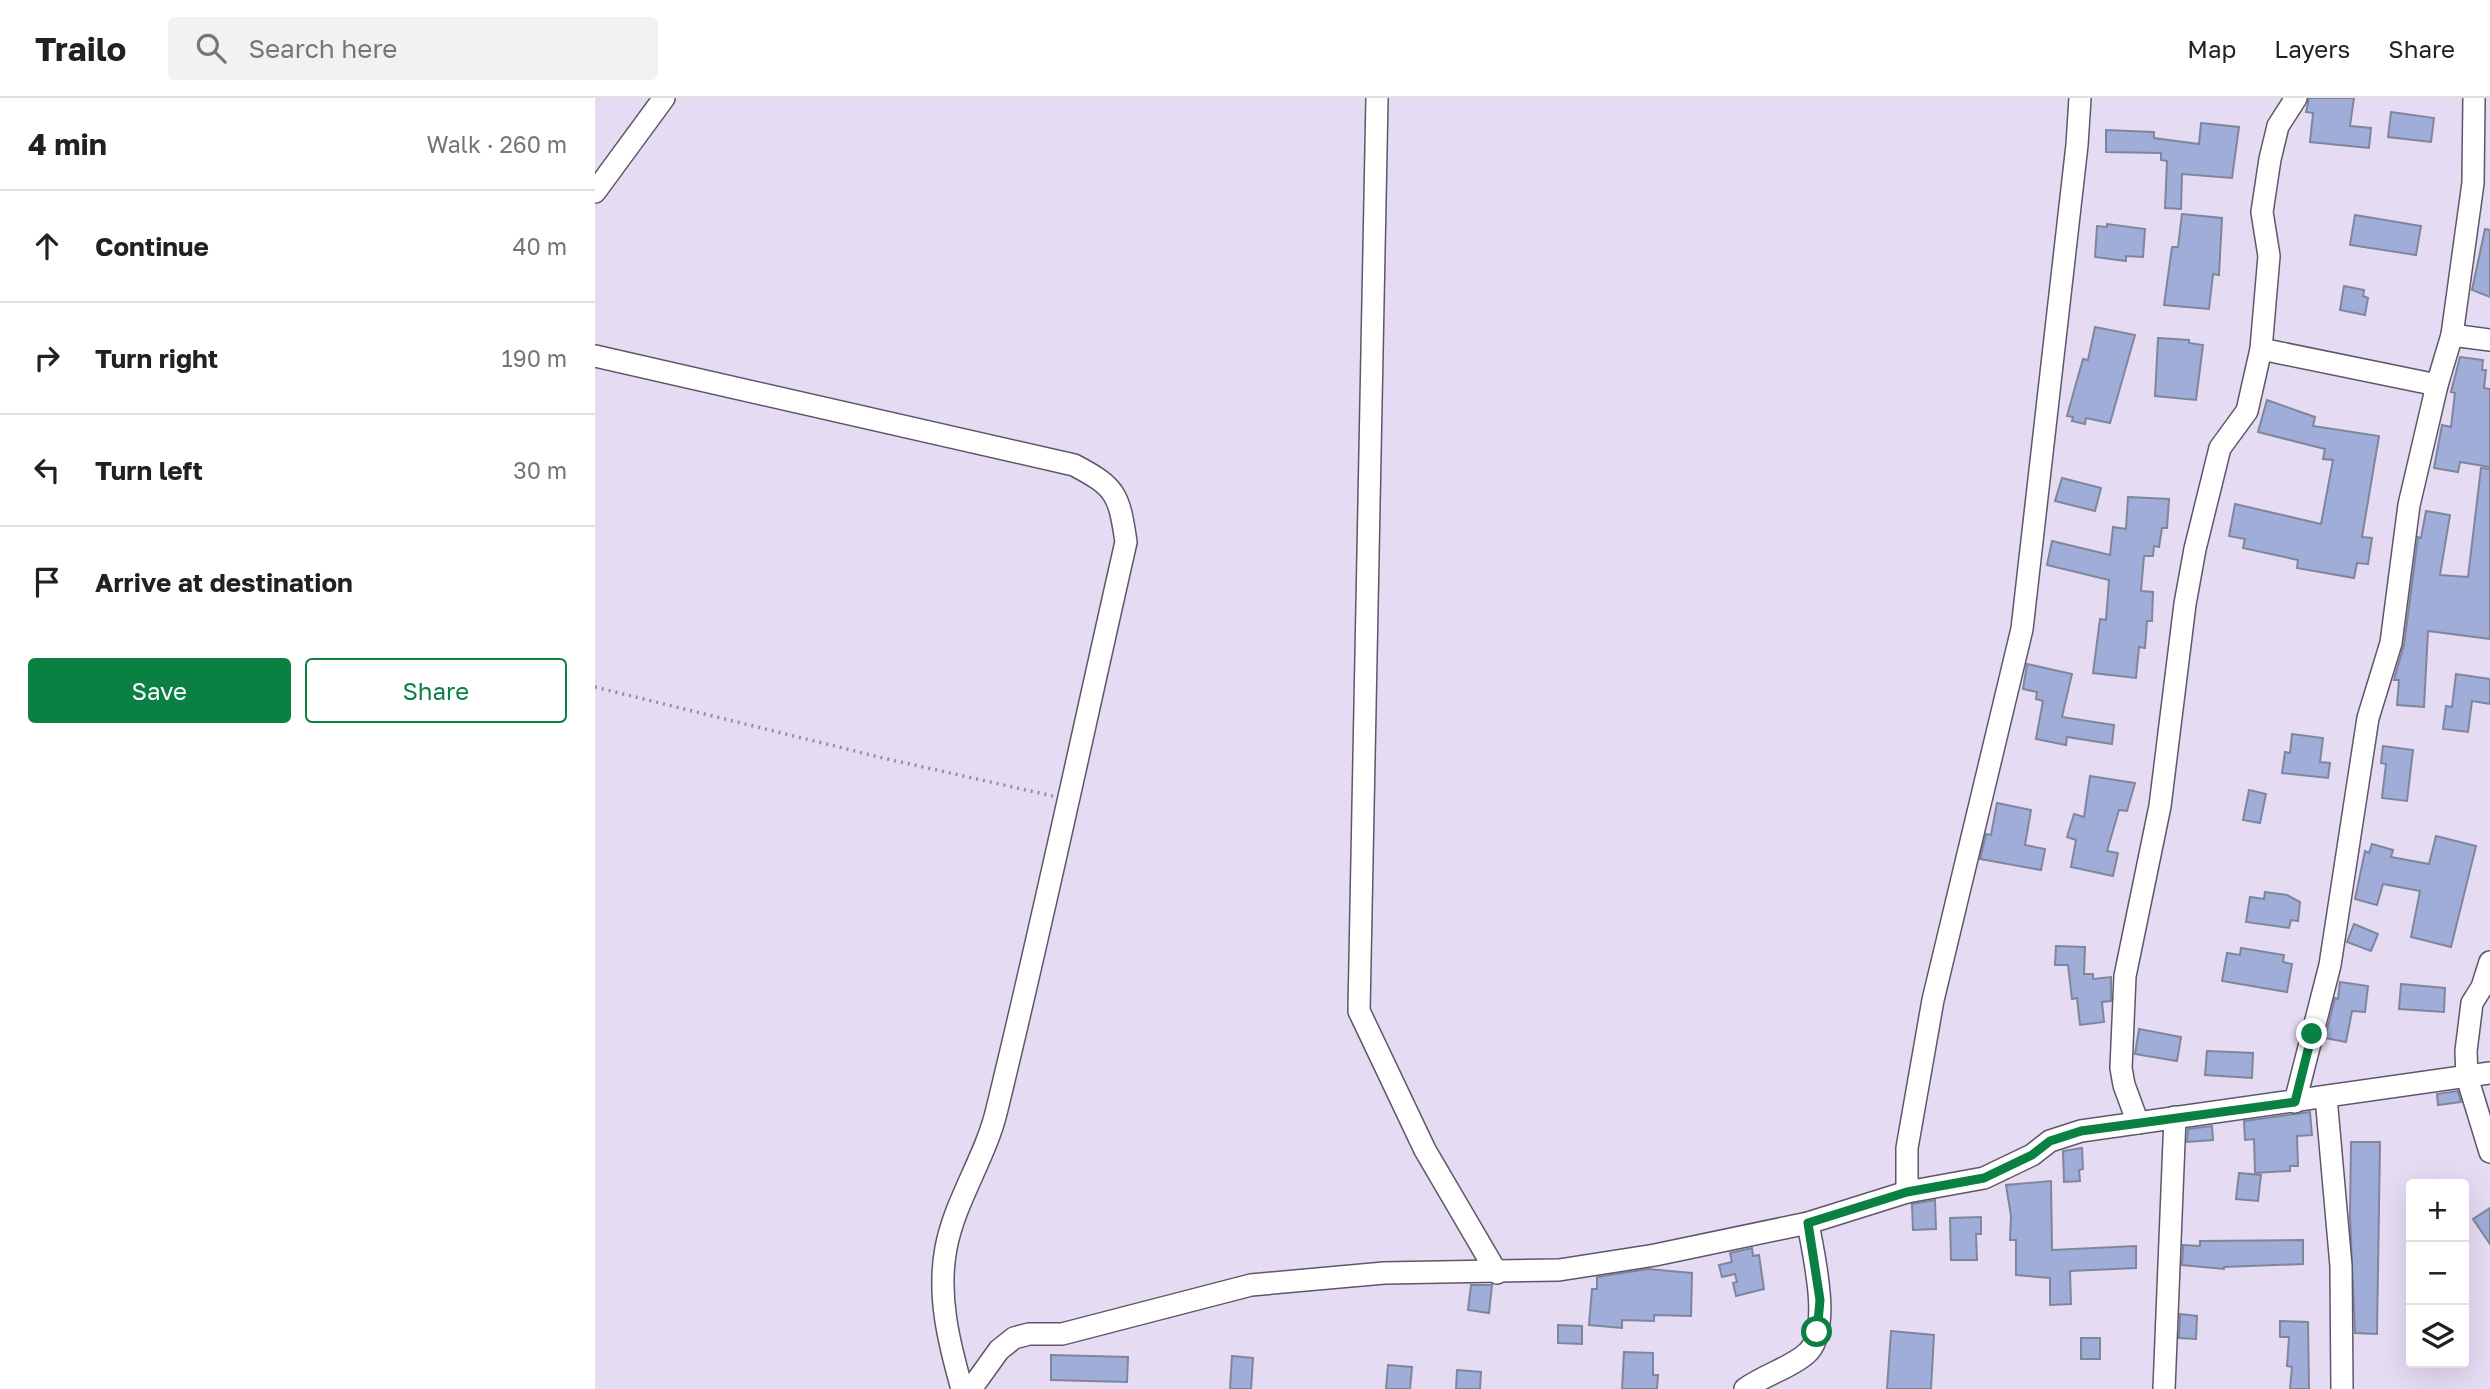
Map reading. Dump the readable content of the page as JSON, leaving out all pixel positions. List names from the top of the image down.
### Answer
{
  "page": {
    "header": "Trailo",
    "search": "Search here",
    "nav": ["Map", "Layers", "Share"],
    "heading": ["4 min", "Walk · 260 m"],
    "list": [
      ["Continue", "40 m"],
      ["Turn right", "190 m"],
      ["Turn left", "30 m"],
      "Arrive at destination"
    ],
    "buttons": ["Save", "Share"],
    "map_buttons": ["+", "−"]
  }
}
